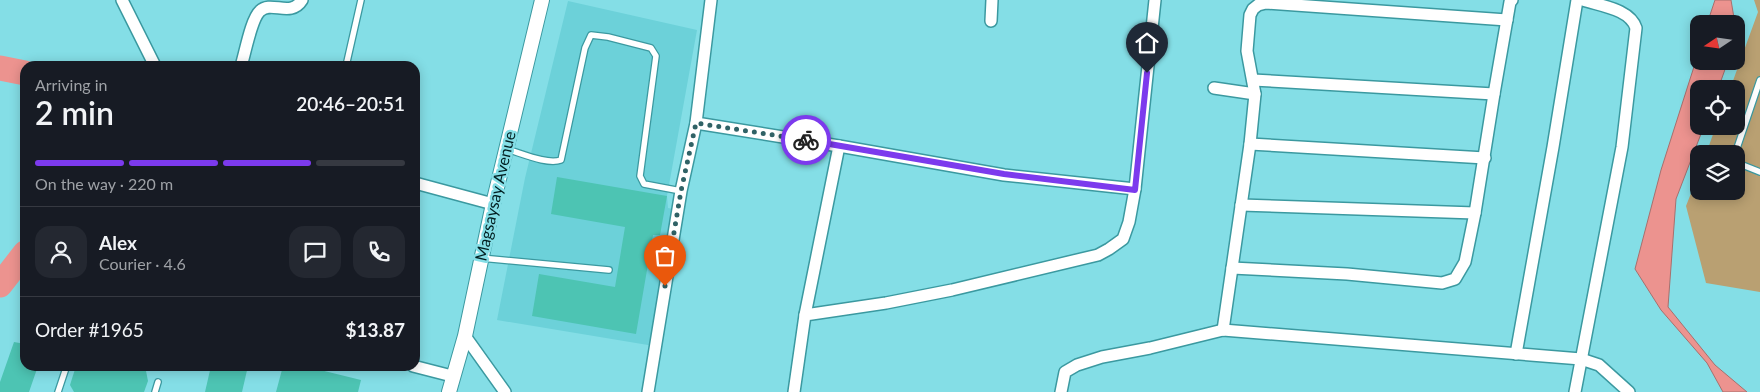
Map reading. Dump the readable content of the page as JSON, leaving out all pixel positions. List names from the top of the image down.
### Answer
{
  "streets": {
    "street": ["Magsaysay Avenue"]
  },
  "north": "left",
  "page": {
    "heading": ["2 min", "Arriving in", "20:46–20:51"],
    "panel": [
      "Alex",
      "Courier · 4.6",
      "Order #1965",
      "$13.87"
    ],
    "bar": "On the way · 220 m"
  }
}
